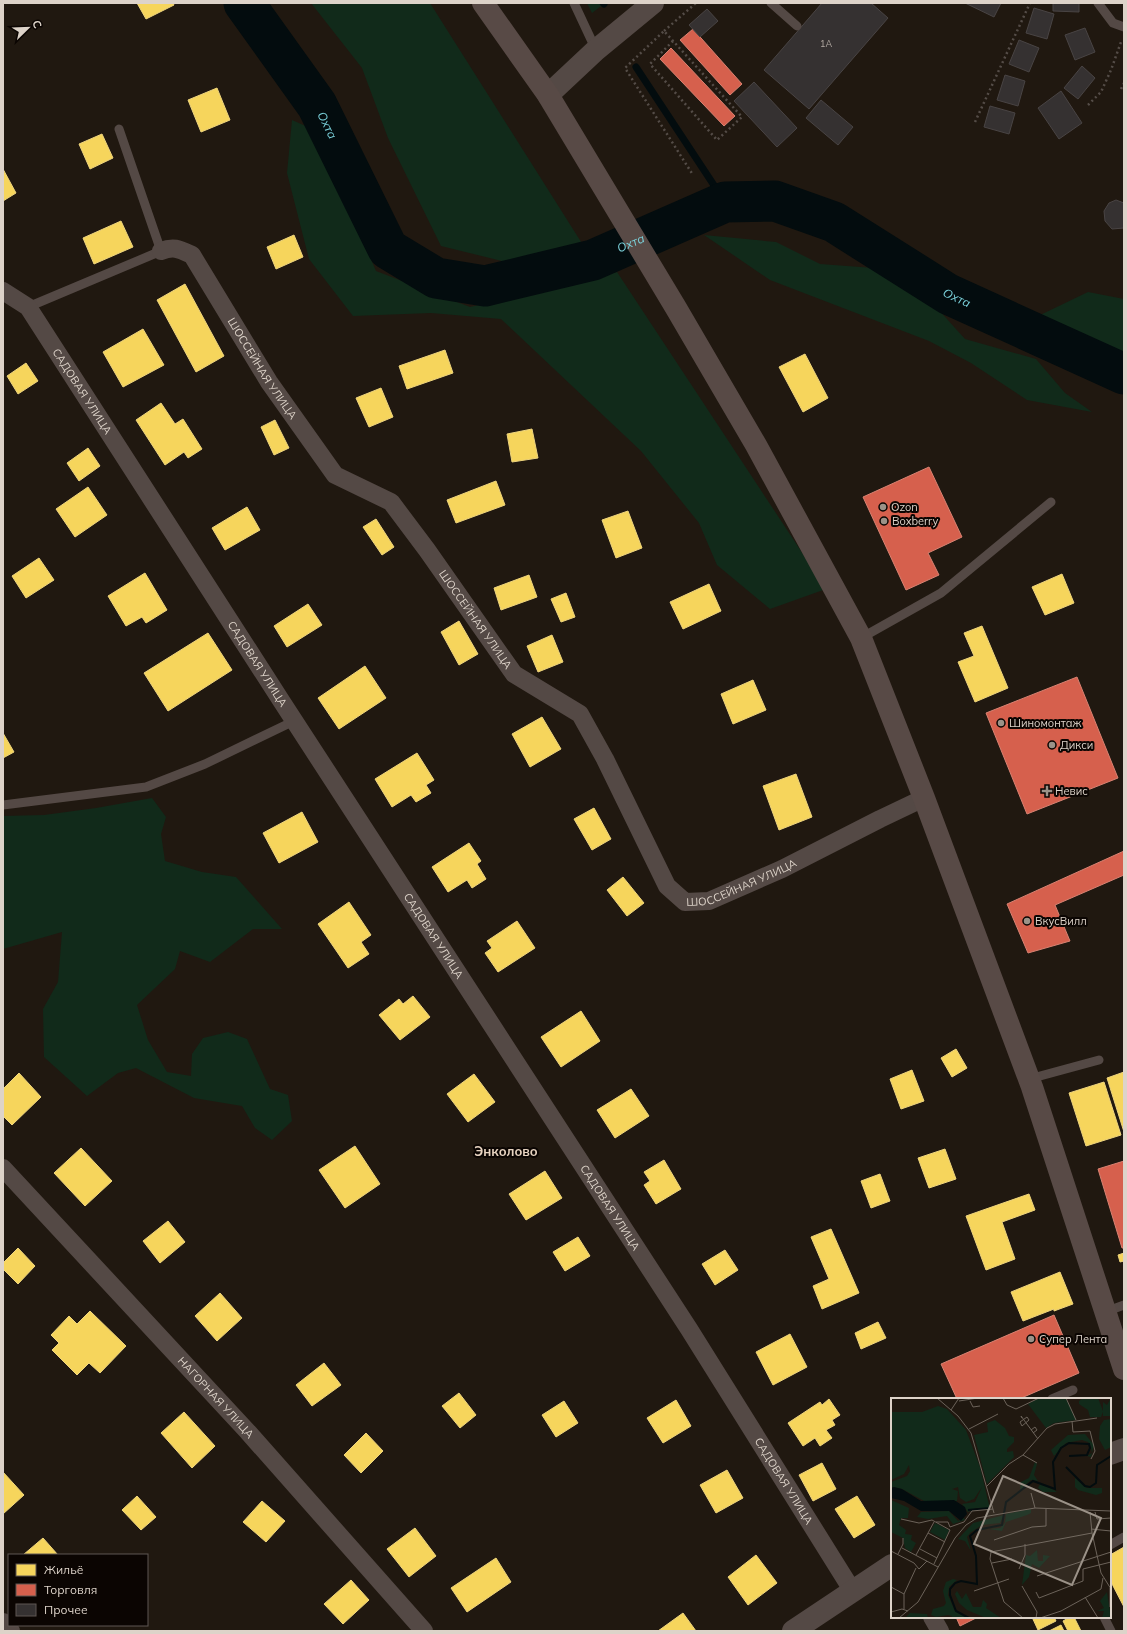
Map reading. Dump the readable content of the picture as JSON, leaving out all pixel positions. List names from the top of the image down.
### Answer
{
  "streets": {
    "street": ["ШОССЕЙНАЯ УЛИЦА", "САДОВАЯ УЛИЦА", "НАГОРНАЯ УЛИЦА"]
  },
  "districts": ["Энколово"],
  "water": ["Охта"],
  "places": {
    "other": [
      "Ozon",
      "Boxberry",
      "Шиномонтаж",
      "Дикси",
      "ВкусВилл",
      "Супер Лента"
    ],
    "health": ["Невис"]
  },
  "house_numbers": ["1А"],
  "legend": ["Жильё", "Торговля", "Прочее"],
  "north": "top right"
}
